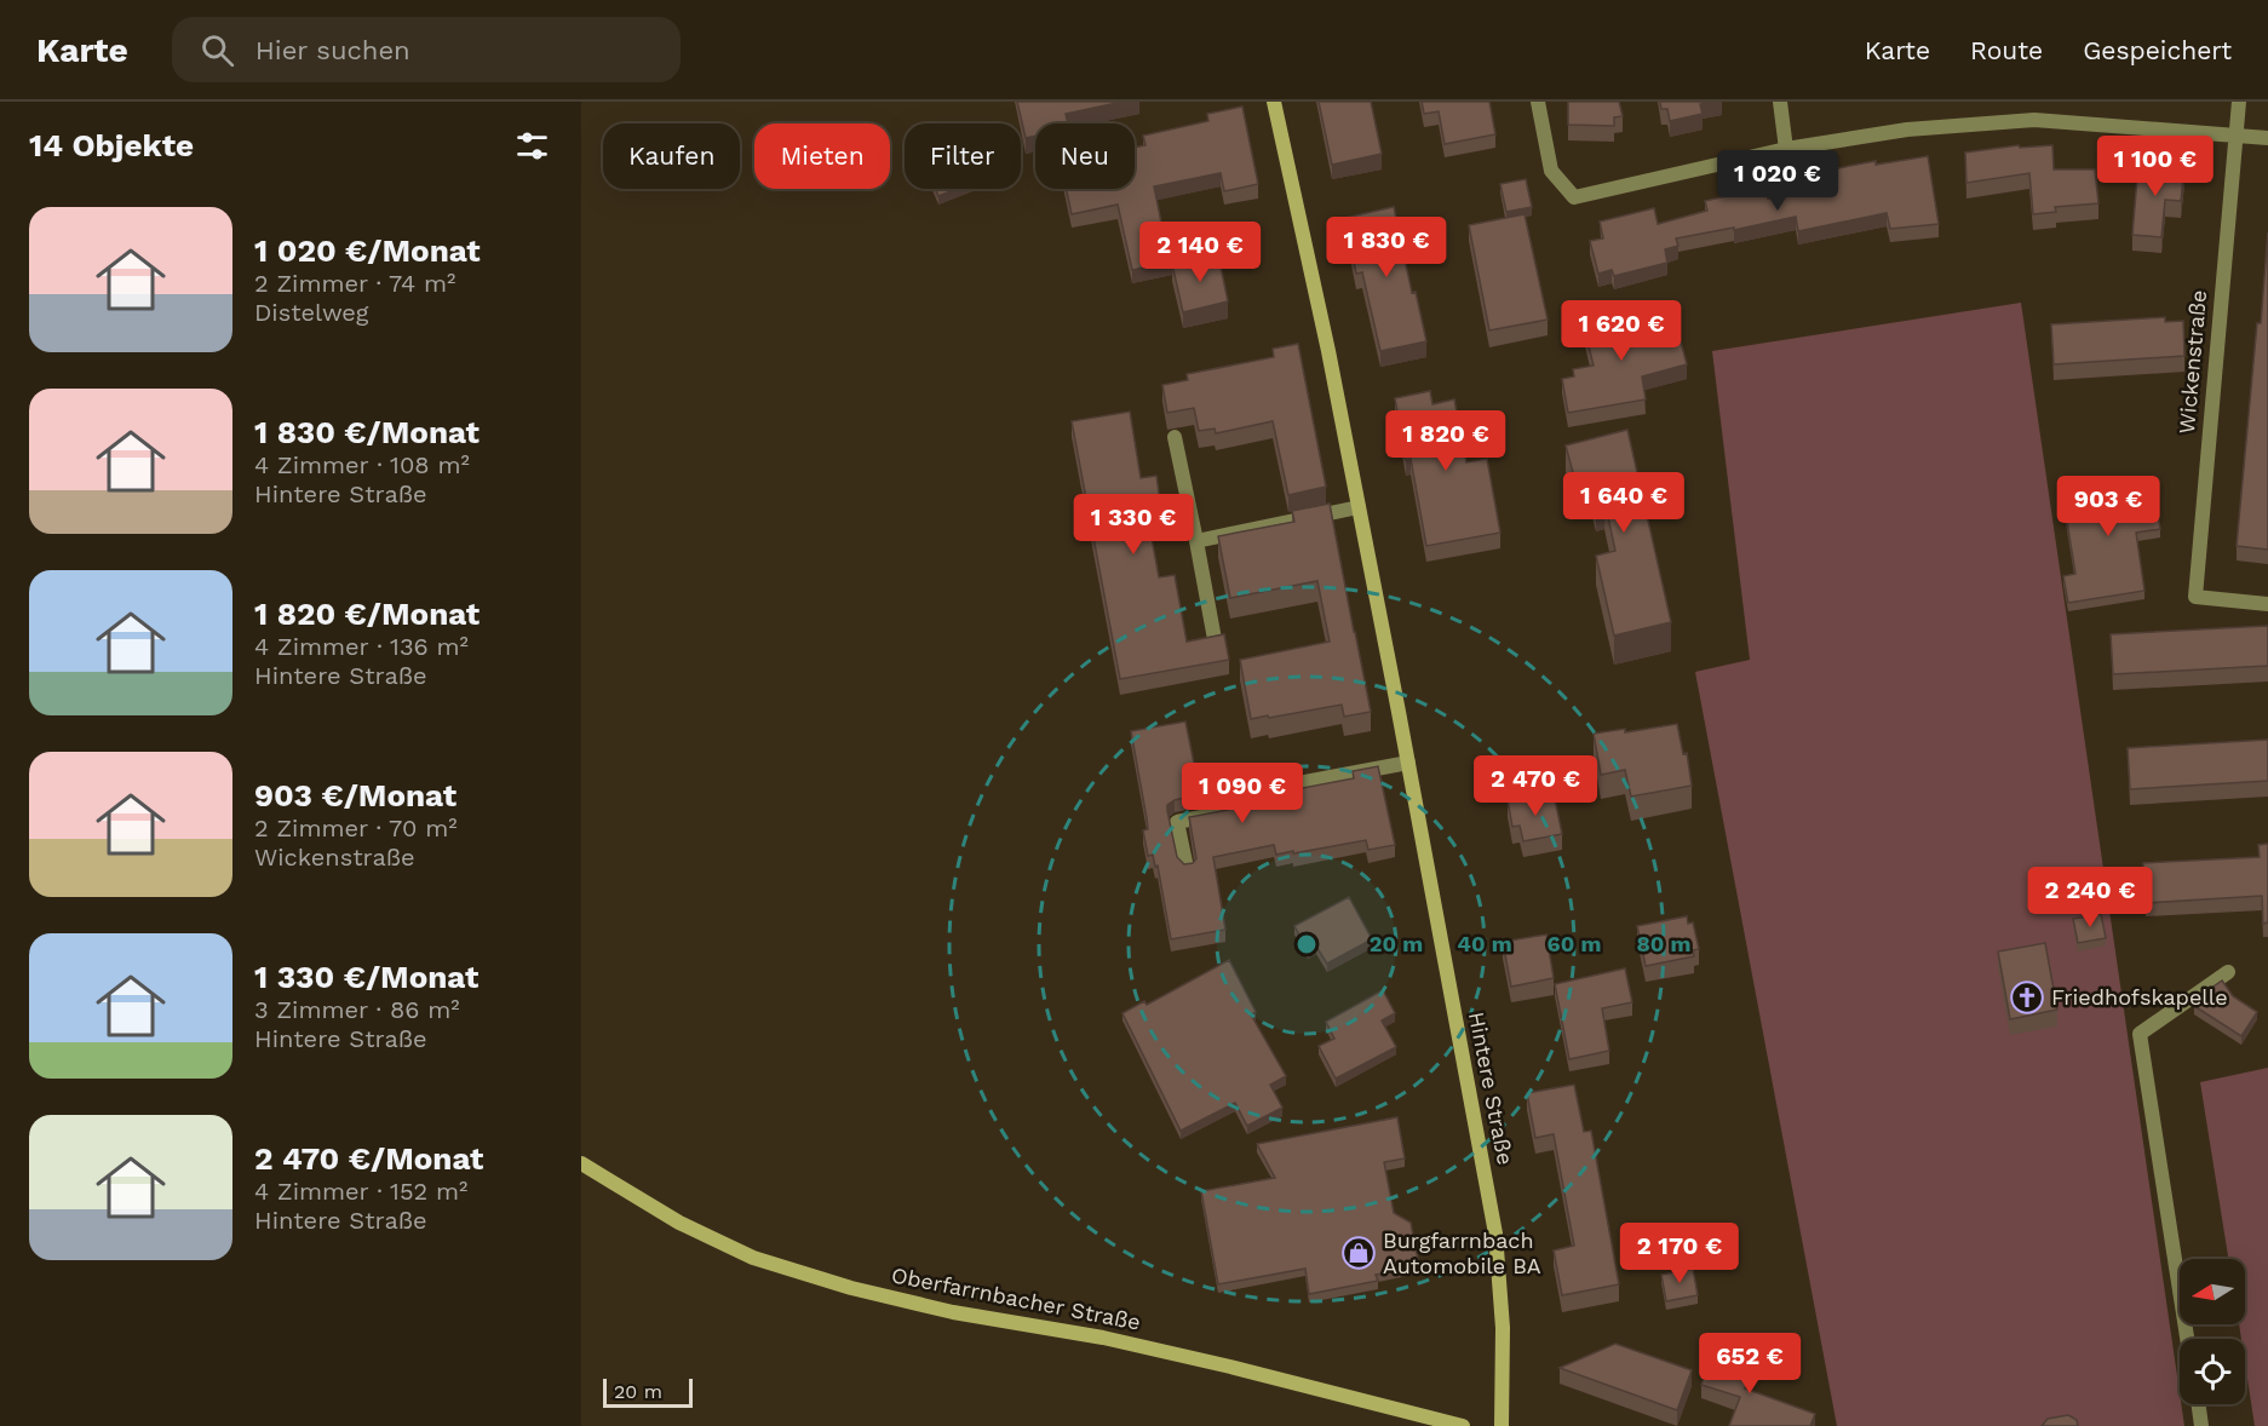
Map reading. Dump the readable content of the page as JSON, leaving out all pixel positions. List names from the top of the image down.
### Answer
{
  "streets": {
    "street": ["Wickenstraße", "Hintere Straße", "Oberfarrnbacher Straße"]
  },
  "places": {
    "church": ["Friedhofskapelle"],
    "shop": ["Burgfarrnbach Automobile BA"]
  },
  "scale_bar": "20 m",
  "north": "left",
  "page": {
    "header": "Karte",
    "search": "Hier suchen",
    "nav": ["Karte", "Route", "Gespeichert"],
    "heading": "14 Objekte",
    "chip": [
      "Kaufen",
      "Mieten",
      "Filter",
      "Neu"
    ],
    "price": [
      "1 100 €",
      "1 020 €",
      "1 830 €",
      "2 140 €",
      "1 620 €",
      "1 820 €",
      "1 640 €",
      "903 €",
      "1 330 €",
      "2 470 €",
      "1 090 €",
      "2 240 €",
      "2 170 €",
      "652 €"
    ],
    "list": [
      {
        "name": "1 020 €/Monat",
        "note": "2 Zimmer · 74 m² · Distelweg"
      },
      {
        "name": "1 830 €/Monat",
        "note": "4 Zimmer · 108 m² · Hintere Straße"
      },
      {
        "name": "1 820 €/Monat",
        "note": "4 Zimmer · 136 m² · Hintere Straße"
      },
      {
        "name": "903 €/Monat",
        "note": "2 Zimmer · 70 m² · Wickenstraße"
      },
      {
        "name": "1 330 €/Monat",
        "note": "3 Zimmer · 86 m² · Hintere Straße"
      },
      {
        "name": "2 470 €/Monat",
        "note": "4 Zimmer · 152 m² · Hintere Straße"
      }
    ],
    "scale": "20 m"
  },
  "rings": [
    "20 m",
    "40 m",
    "60 m",
    "80 m"
  ]
}
